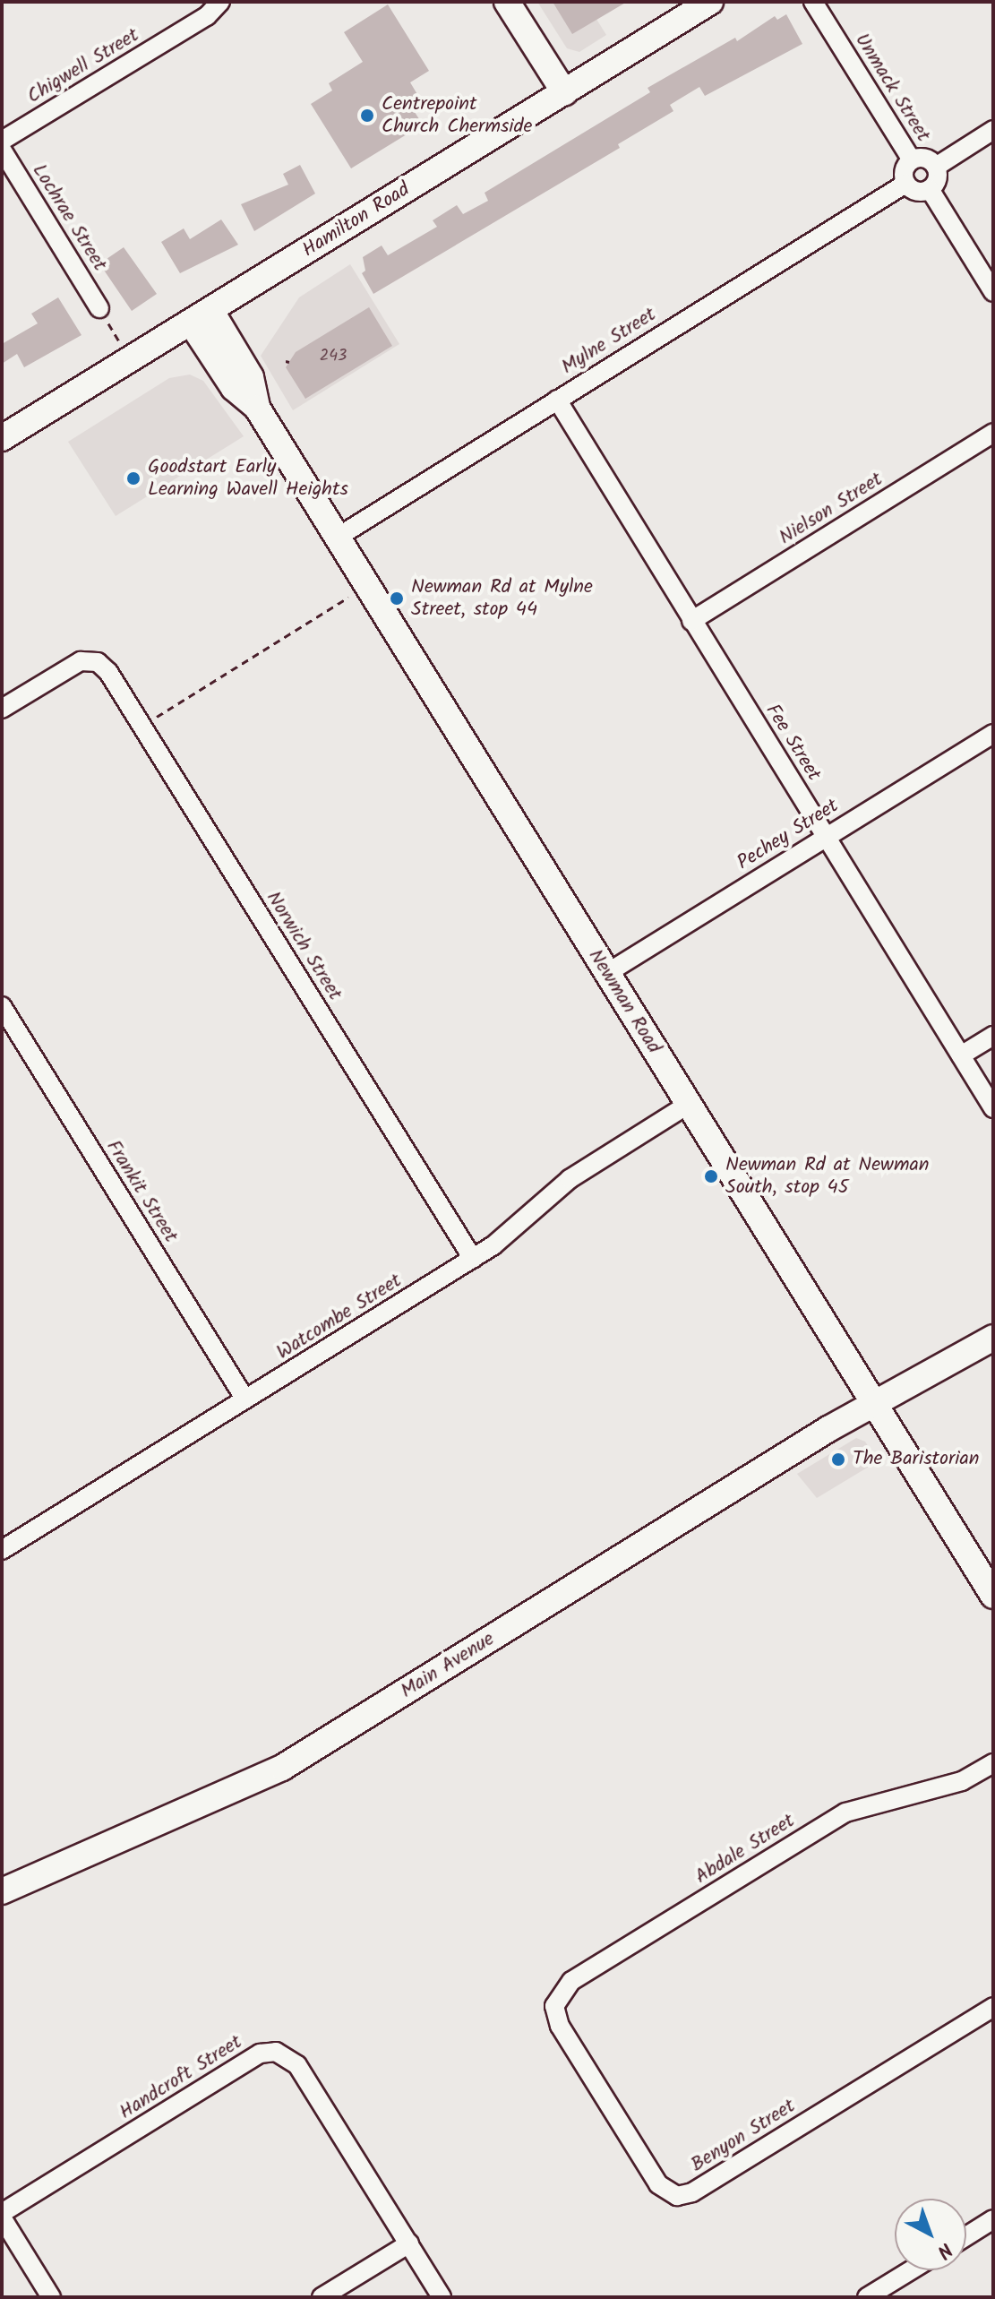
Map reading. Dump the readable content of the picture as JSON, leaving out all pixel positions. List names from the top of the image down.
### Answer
{
  "streets": {
    "main road": ["Hamilton Road", "Newman Road", "Main Avenue"],
    "street": [
      "Chigwell Street",
      "Unmack Street",
      "Lochrae Street",
      "Mylne Street",
      "Nielson Street",
      "Fee Street",
      "Pechey Street",
      "Norwich Street",
      "Frankit Street",
      "Watcombe Street",
      "Abdale Street",
      "Handcroft Street",
      "Benyon Street"
    ]
  },
  "crossings": [
    ["Unmack Street", "Mylne Street"],
    ["Hamilton Road", "Newman Road"],
    ["Mylne Street", "Fee Street"],
    ["Mylne Street", "Newman Road"],
    ["Nielson Street", "Fee Street"],
    ["Fee Street", "Pechey Street"],
    ["Pechey Street", "Newman Road"],
    ["Norwich Street", "Watcombe Street"],
    ["Newman Road", "Watcombe Street"],
    ["Newman Road", "Main Avenue"],
    ["Frankit Street", "Watcombe Street"],
    ["Abdale Street", "Benyon Street"]
  ],
  "places": [
    "Centrepoint Church Chermside",
    "Goodstart Early Learning Wavell Heights",
    "Newman Rd at Mylne Street, stop 44",
    "Newman Rd at Newman South, stop 45",
    "The Baristorian"
  ],
  "house_numbers": ["243"],
  "north": "bottom right"
}
